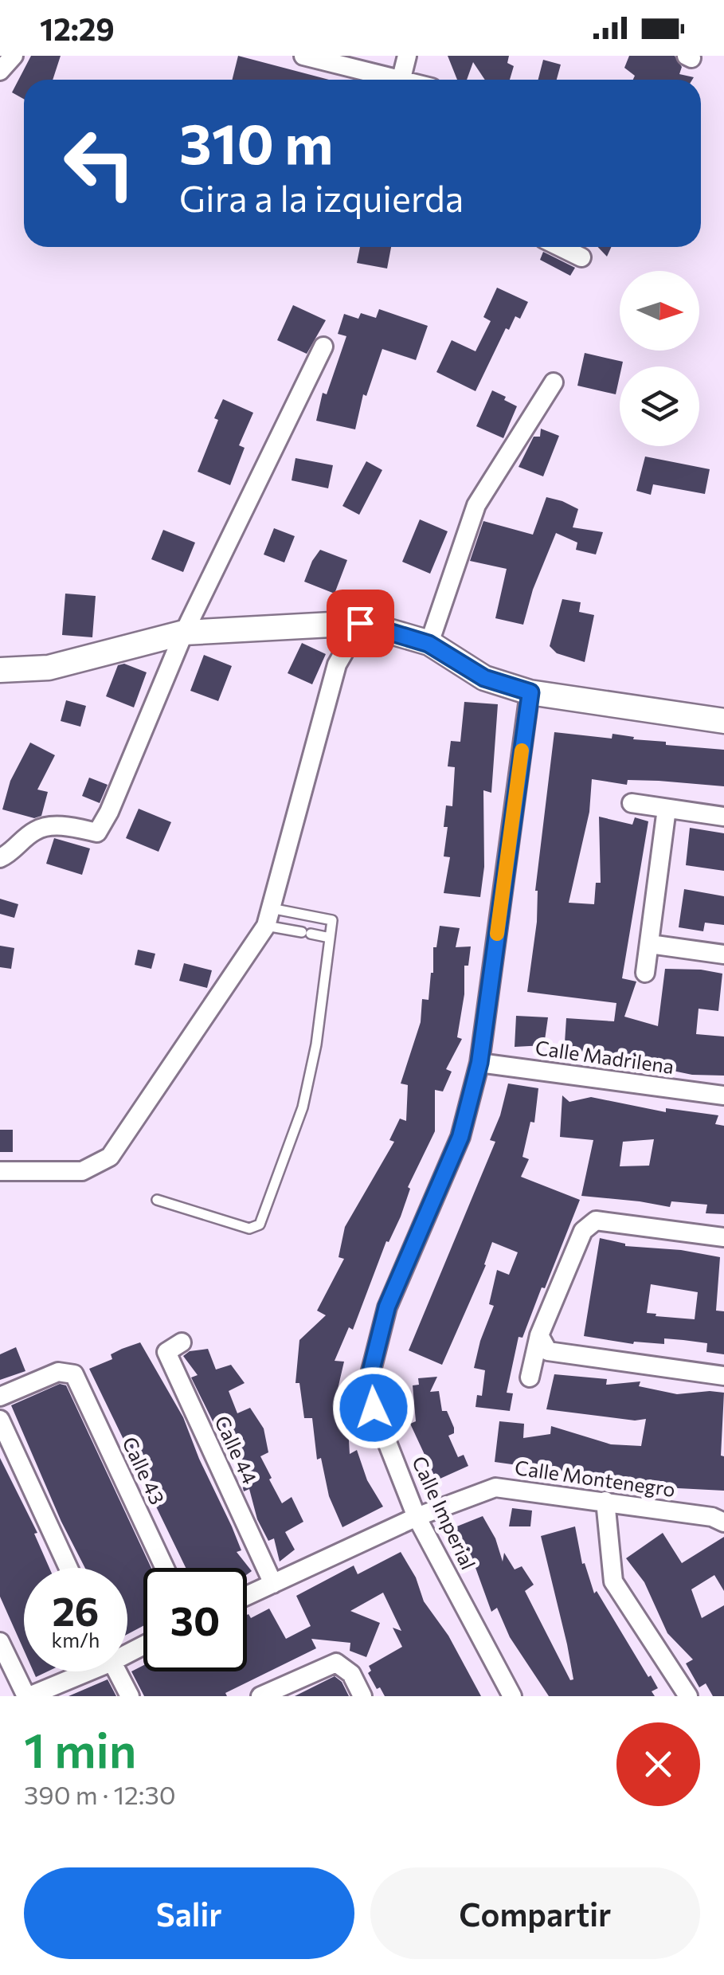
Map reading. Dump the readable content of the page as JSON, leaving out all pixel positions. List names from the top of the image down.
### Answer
{
  "streets": {
    "street": [
      "Calle Madrilena",
      "Calle 44",
      "Calle 43",
      "Calle Montenegro",
      "Calle Imperial"
    ]
  },
  "crossings": [
    ["Calle Madrilena", "Calle Imperial"],
    ["Calle 44", "Calle Montenegro"],
    ["Calle Montenegro", "Calle Imperial"]
  ],
  "north": "right",
  "page": {
    "status": "12:29",
    "turn": ["310 m", "Gira a la izquierda"],
    "speed": "26 km/h",
    "limit": "30",
    "heading": ["1 min", "390 m · 12:30"],
    "buttons": ["Salir", "Compartir"]
  }
}
